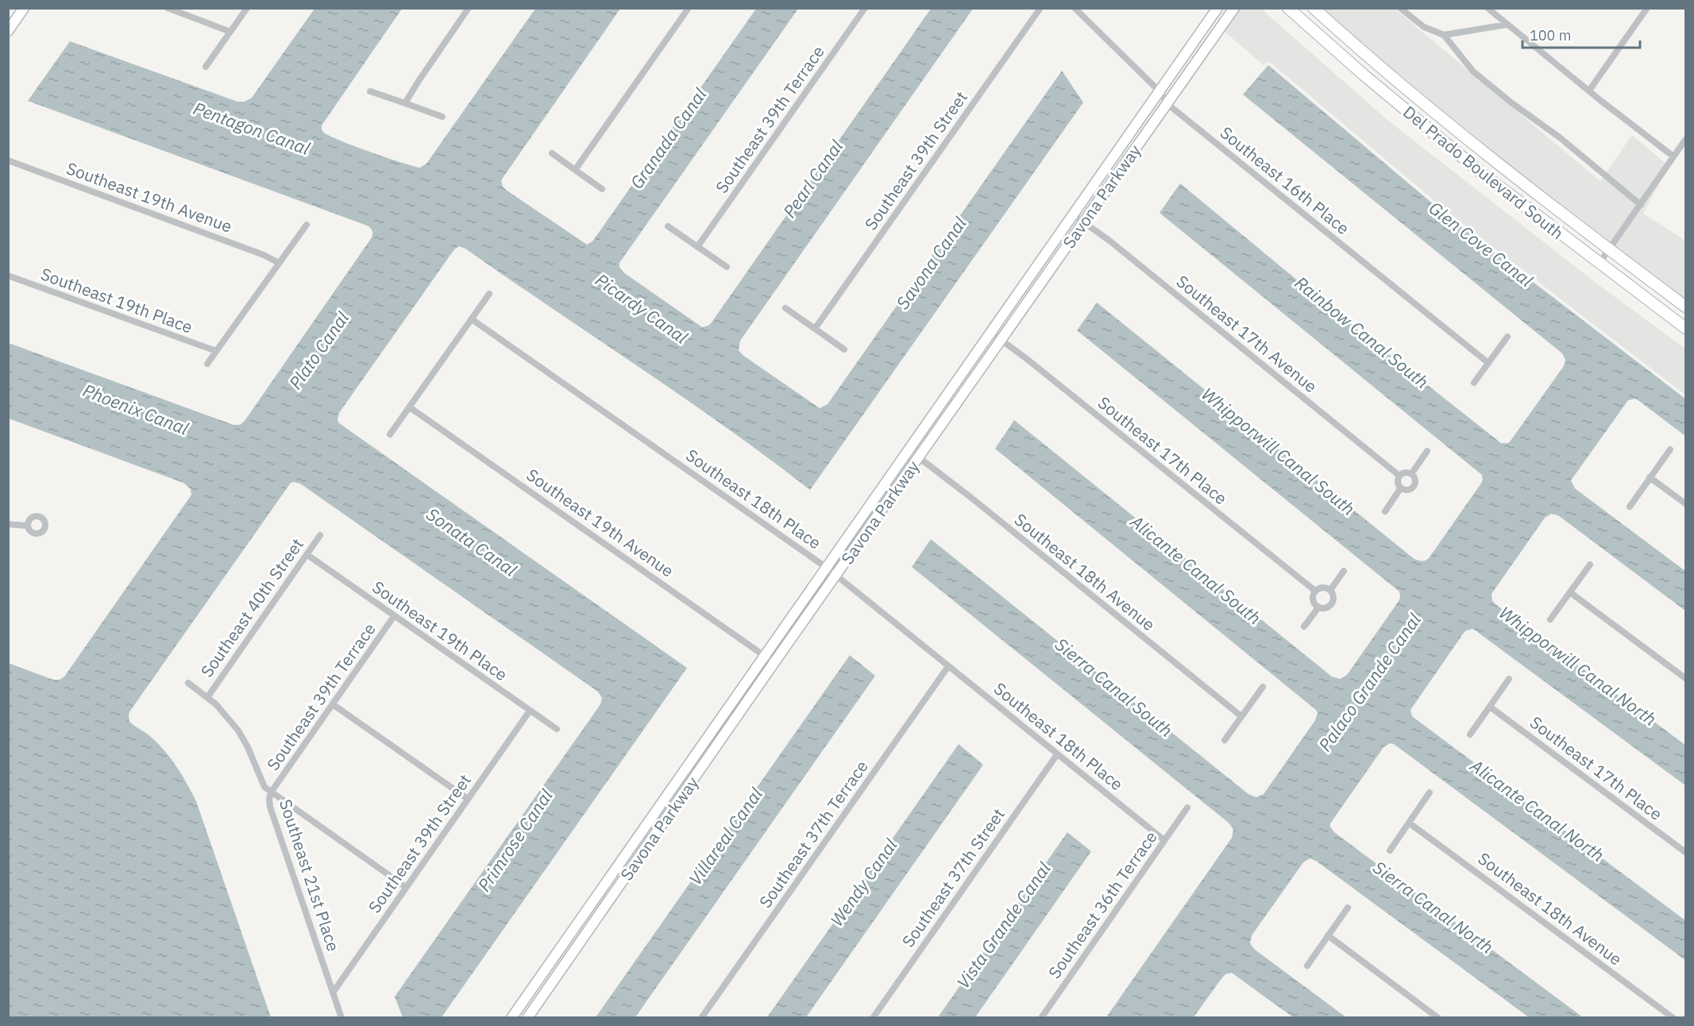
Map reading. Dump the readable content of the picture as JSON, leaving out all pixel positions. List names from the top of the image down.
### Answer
{
  "streets": {
    "main road": ["Del Prado Boulevard South"],
    "street": [
      "Southeast 39th Terrace",
      "Southeast 39th Street",
      "Southeast 16th Place",
      "Savona Parkway",
      "Southeast 19th Avenue",
      "Southeast 19th Place",
      "Southeast 17th Avenue",
      "Southeast 17th Place",
      "Southeast 18th Place",
      "Southeast 18th Avenue",
      "Southeast 40th Street",
      "Southeast 37th Terrace",
      "Southeast 21st Place",
      "Southeast 37th Street",
      "Southeast 36th Terrace"
    ]
  },
  "crossings": [
    ["Southeast 39th Terrace", "Southeast 19th Place"],
    ["Southeast 39th Terrace", "Southeast 21st Place"],
    ["Southeast 39th Street", "Southeast 19th Place"],
    ["Southeast 39th Street", "Southeast 21st Place"],
    ["Southeast 16th Place", "Savona Parkway"],
    ["Savona Parkway", "Southeast 19th Avenue"],
    ["Savona Parkway", "Southeast 17th Avenue"],
    ["Savona Parkway", "Southeast 17th Place"],
    ["Savona Parkway", "Southeast 18th Place"],
    ["Savona Parkway", "Southeast 18th Avenue"],
    ["Southeast 19th Place", "Southeast 40th Street"],
    ["Southeast 18th Place", "Southeast 37th Terrace"],
    ["Southeast 18th Place", "Southeast 37th Street"],
    ["Southeast 18th Place", "Southeast 36th Terrace"],
    ["Southeast 40th Street", "Southeast 21st Place"]
  ],
  "water": [
    "Pentagon Canal",
    "Granada Canal",
    "Pearl Canal",
    "Glen Cove Canal",
    "Savona Canal",
    "Picardy Canal",
    "Rainbow Canal South",
    "Plato Canal",
    "Phoenix Canal",
    "Whipporwill Canal South",
    "Sonata Canal",
    "Alicante Canal South",
    "Whipporwill Canal North",
    "Palaco Grande Canal",
    "Sierra Canal South",
    "Alicante Canal North",
    "Villareal Canal",
    "Primrose Canal",
    "Wendy Canal",
    "Sierra Canal North",
    "Vista Grande Canal"
  ],
  "scale_bar": "100 m"
}
